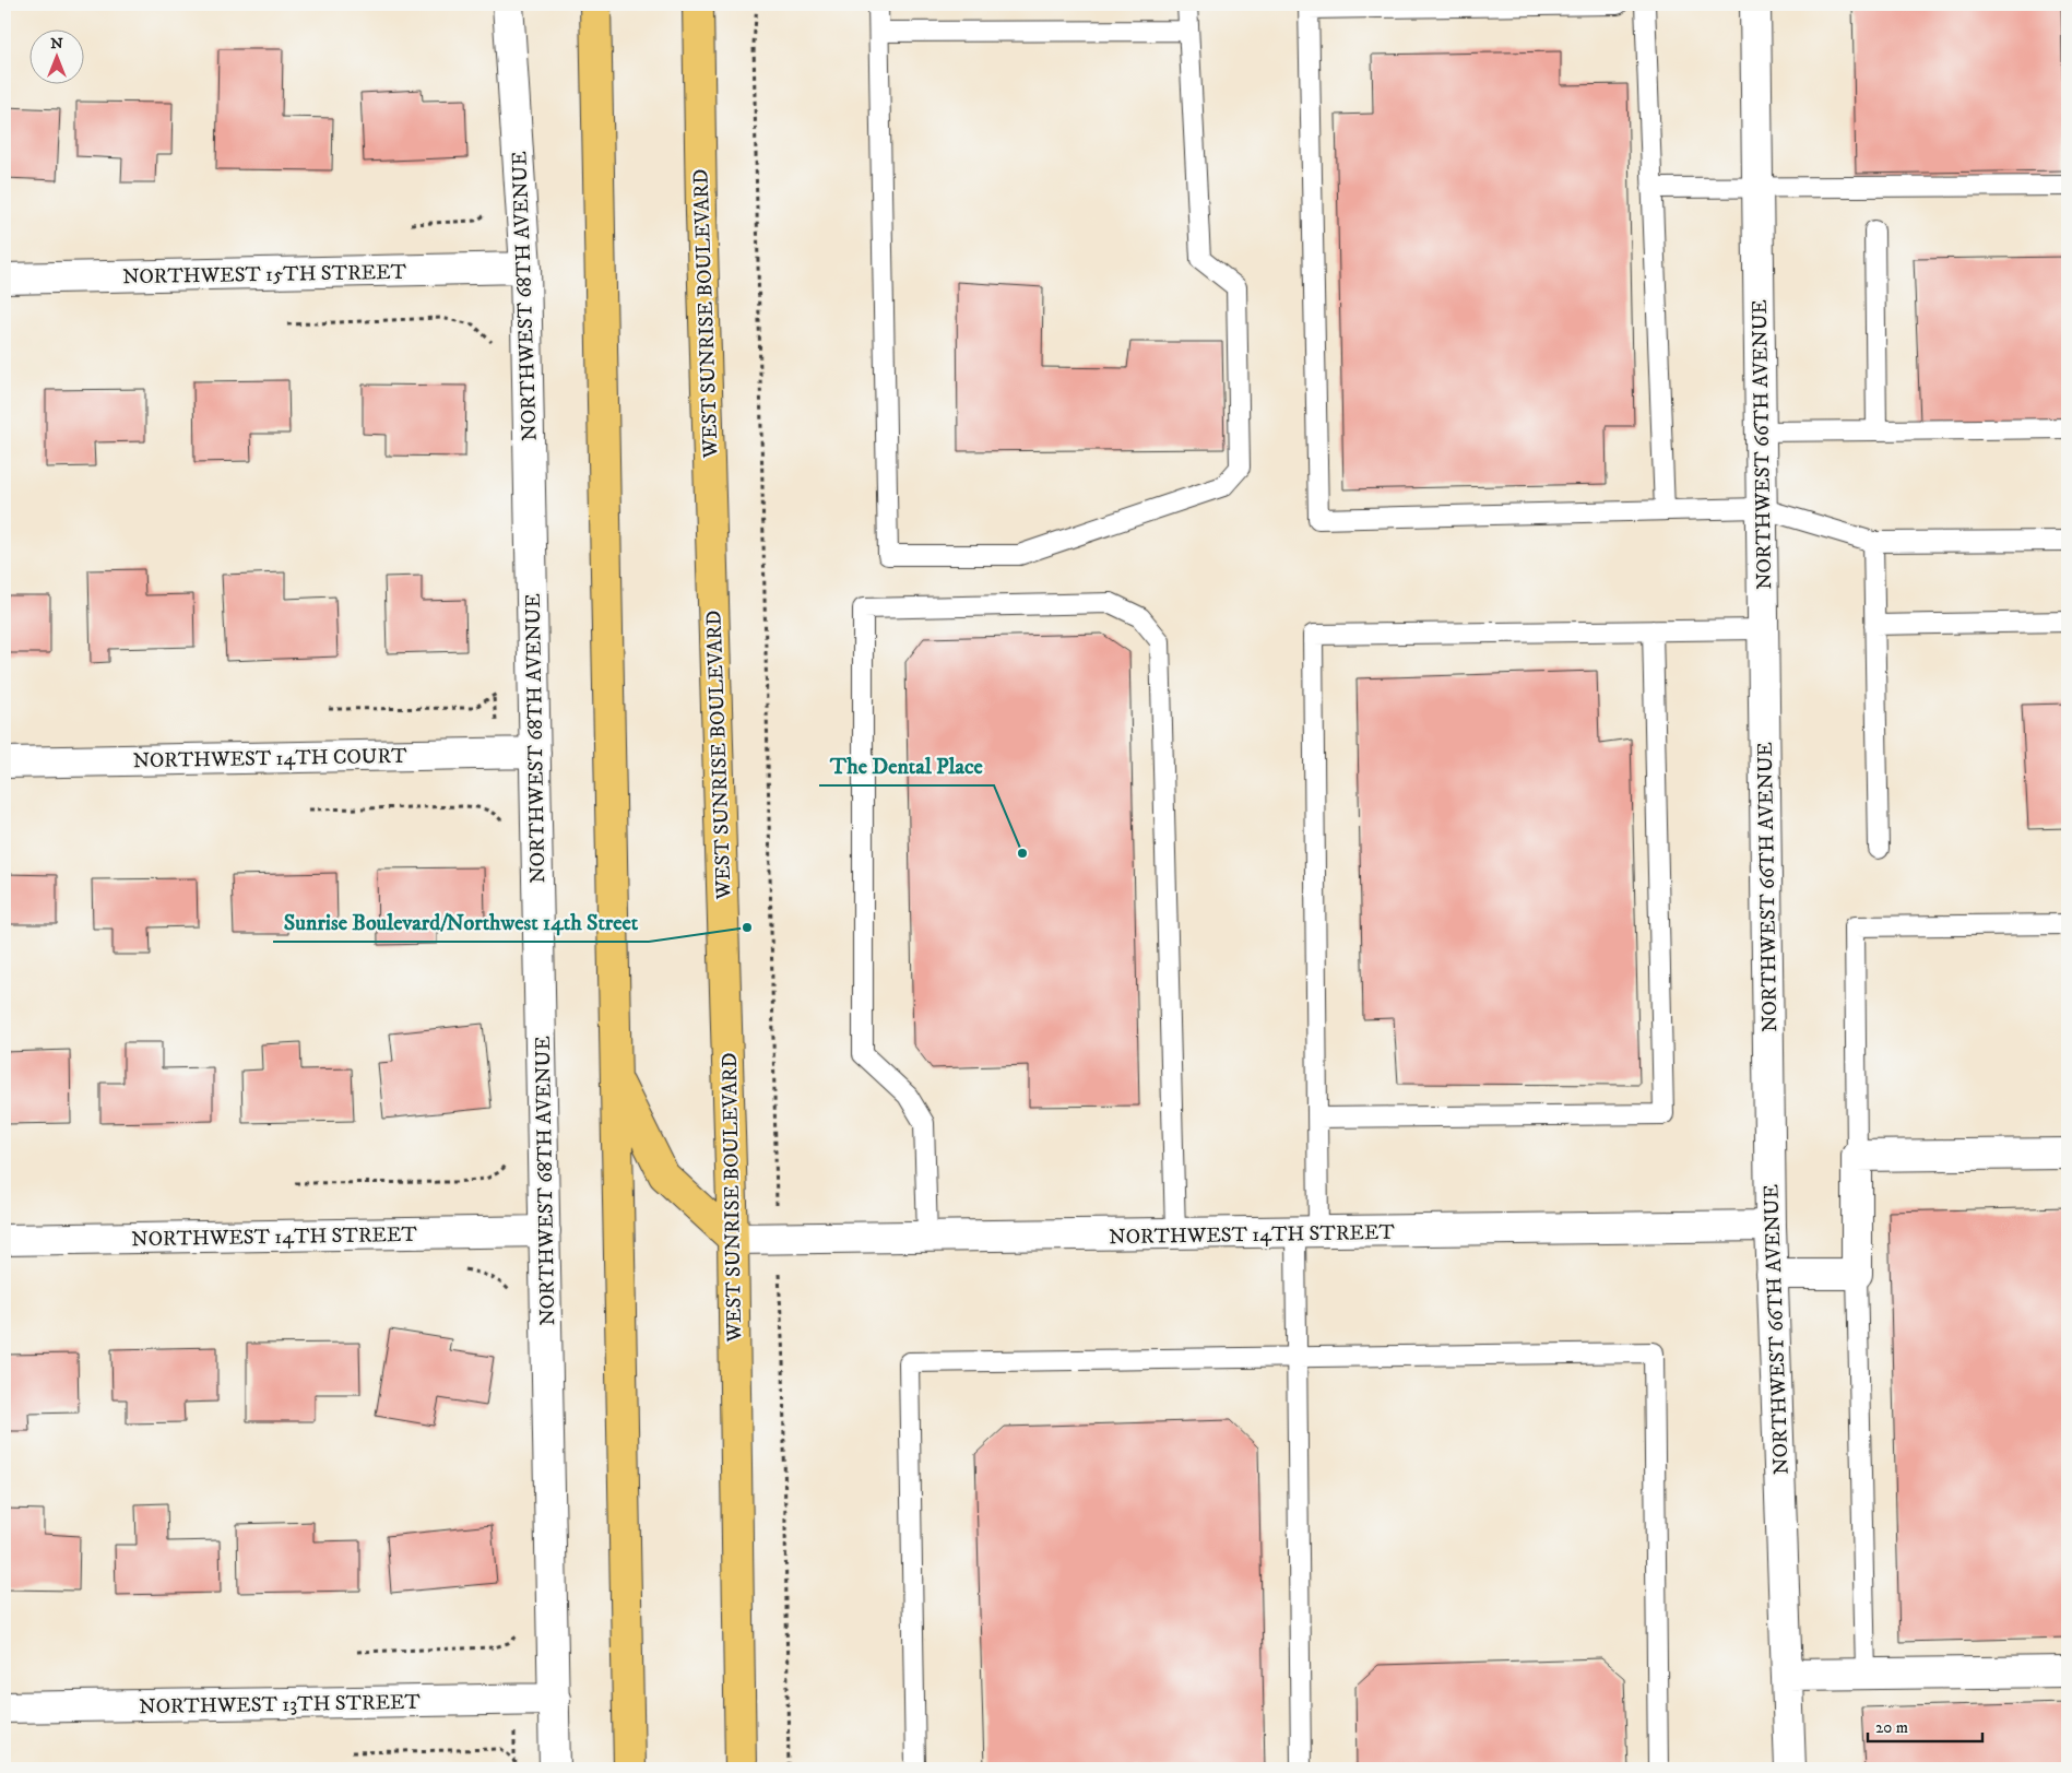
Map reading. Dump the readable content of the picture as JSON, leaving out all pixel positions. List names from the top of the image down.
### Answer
{
  "streets": {
    "highway": ["WEST SUNRISE BOULEVARD"],
    "street": [
      "NORTHWEST 15TH STREET",
      "NORTHWEST 68TH AVENUE",
      "NORTHWEST 66TH AVENUE",
      "NORTHWEST 14TH COURT",
      "NORTHWEST 14TH STREET",
      "NORTHWEST 13TH STREET"
    ]
  },
  "crossings": [
    ["NORTHWEST 15TH STREET", "NORTHWEST 68TH AVENUE"],
    ["NORTHWEST 68TH AVENUE", "NORTHWEST 14TH COURT"],
    ["NORTHWEST 68TH AVENUE", "NORTHWEST 14TH STREET"],
    ["NORTHWEST 68TH AVENUE", "NORTHWEST 13TH STREET"],
    ["WEST SUNRISE BOULEVARD", "NORTHWEST 14TH STREET"],
    ["NORTHWEST 66TH AVENUE", "NORTHWEST 14TH STREET"]
  ],
  "places": ["The Dental Place", "Sunrise Boulevard/Northwest 14th Street"],
  "scale_bar": "20 m",
  "north": "top"
}
